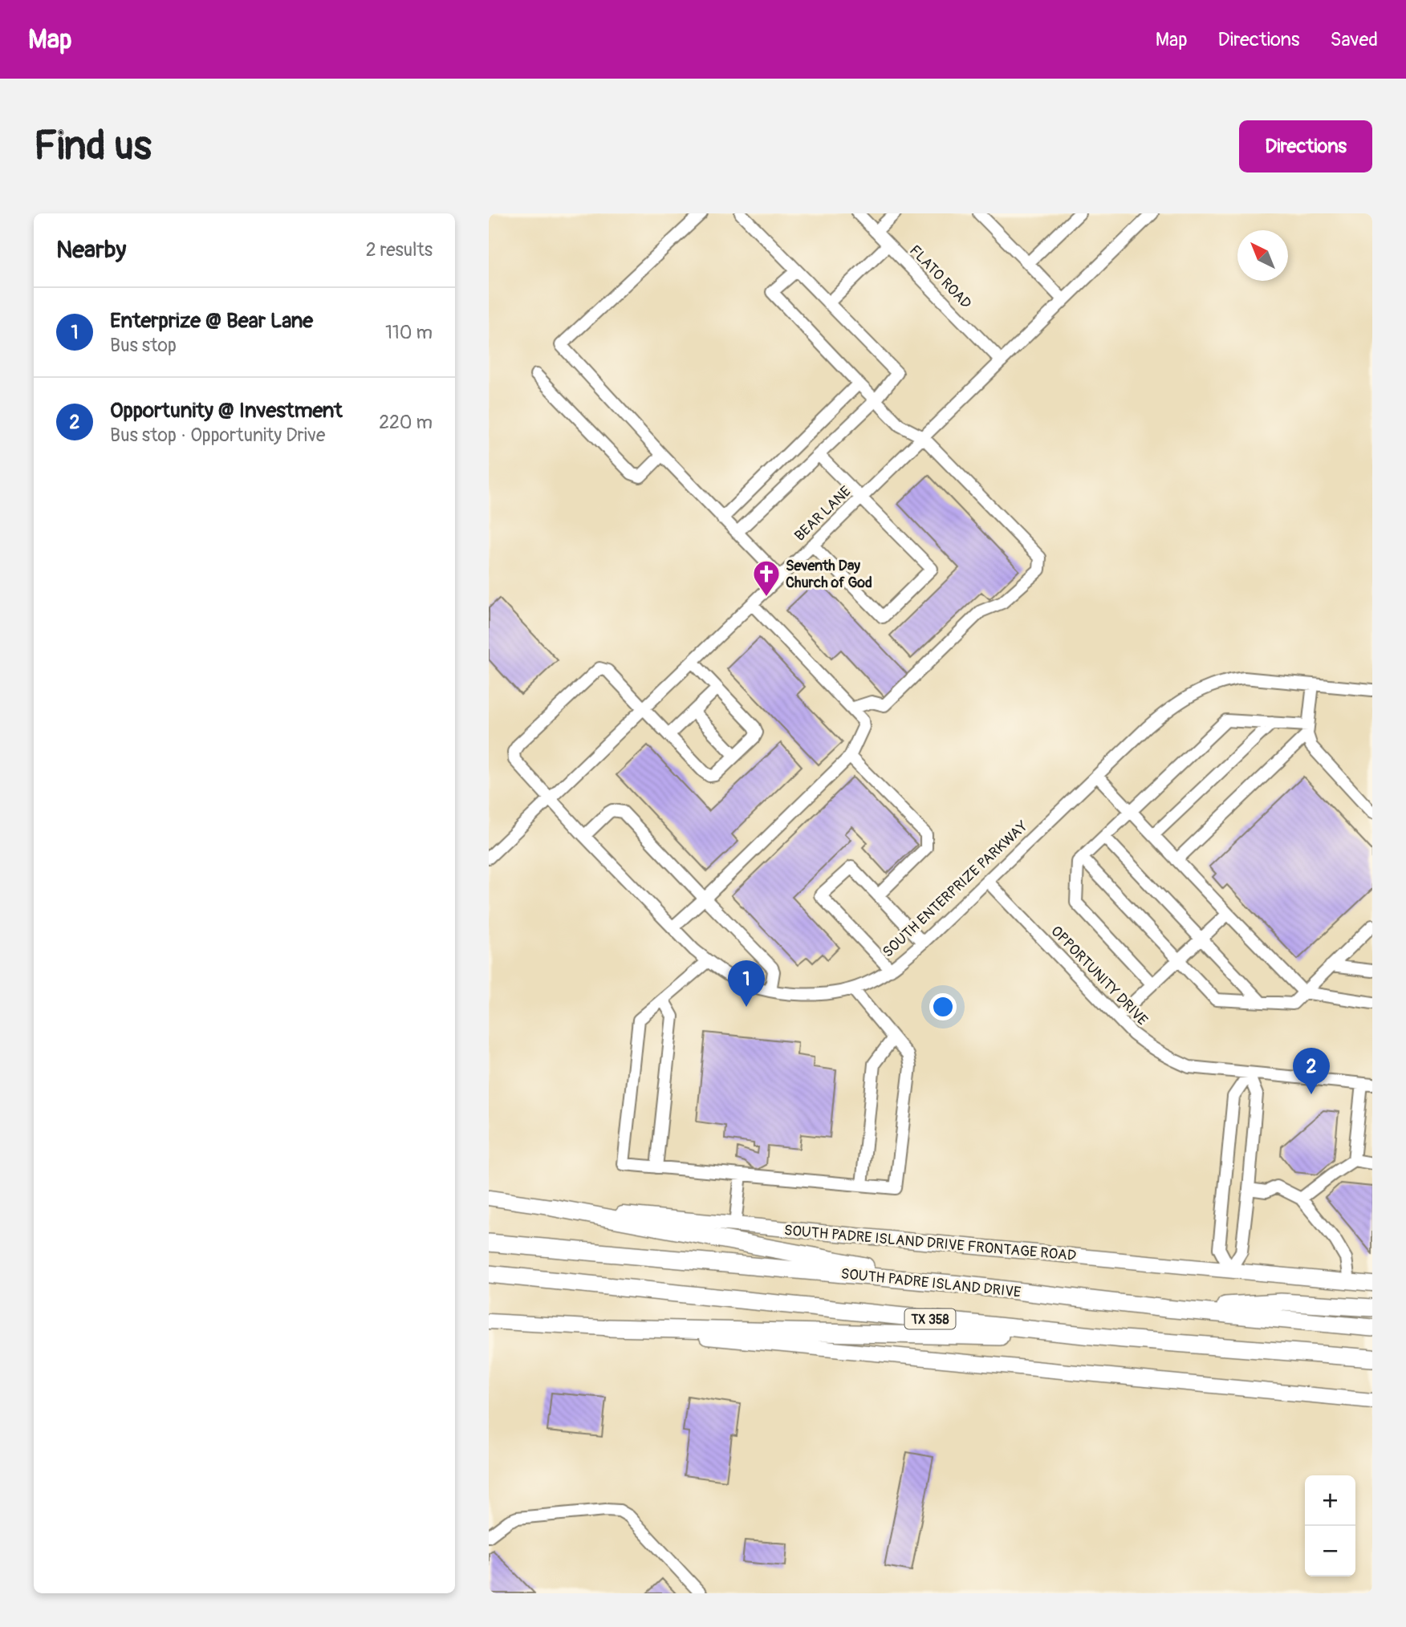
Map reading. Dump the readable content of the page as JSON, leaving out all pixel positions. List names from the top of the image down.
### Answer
{
  "streets": {
    "highway": ["SOUTH PADRE ISLAND DRIVE", "TX 358"],
    "main road": ["SOUTH PADRE ISLAND DRIVE FRONTAGE ROAD"],
    "street": [
      "FLATO ROAD",
      "BEAR LANE",
      "SOUTH ENTERPRIZE PARKWAY",
      "OPPORTUNITY DRIVE"
    ]
  },
  "crossings": [
    ["FLATO ROAD", "BEAR LANE"],
    ["BEAR LANE", "SOUTH ENTERPRIZE PARKWAY"],
    ["SOUTH ENTERPRIZE PARKWAY", "OPPORTUNITY DRIVE"]
  ],
  "places": {
    "church": ["Seventh Day Church of God"]
  },
  "north": "top left",
  "page": {
    "header": "Map",
    "nav": ["Map", "Directions", "Saved"],
    "buttons": "Directions",
    "title": "Find us",
    "heading": ["Nearby", "2 results"],
    "list": [
      {
        "mark": "1",
        "name": "Enterprize @ Bear Lane",
        "note": "Bus stop",
        "value": "110 m"
      },
      {
        "mark": "2",
        "name": "Opportunity @ Investment",
        "note": "Bus stop · Opportunity Drive",
        "value": "220 m"
      }
    ],
    "pins": ["1", "2"],
    "map_buttons": ["+", "−"]
  }
}
